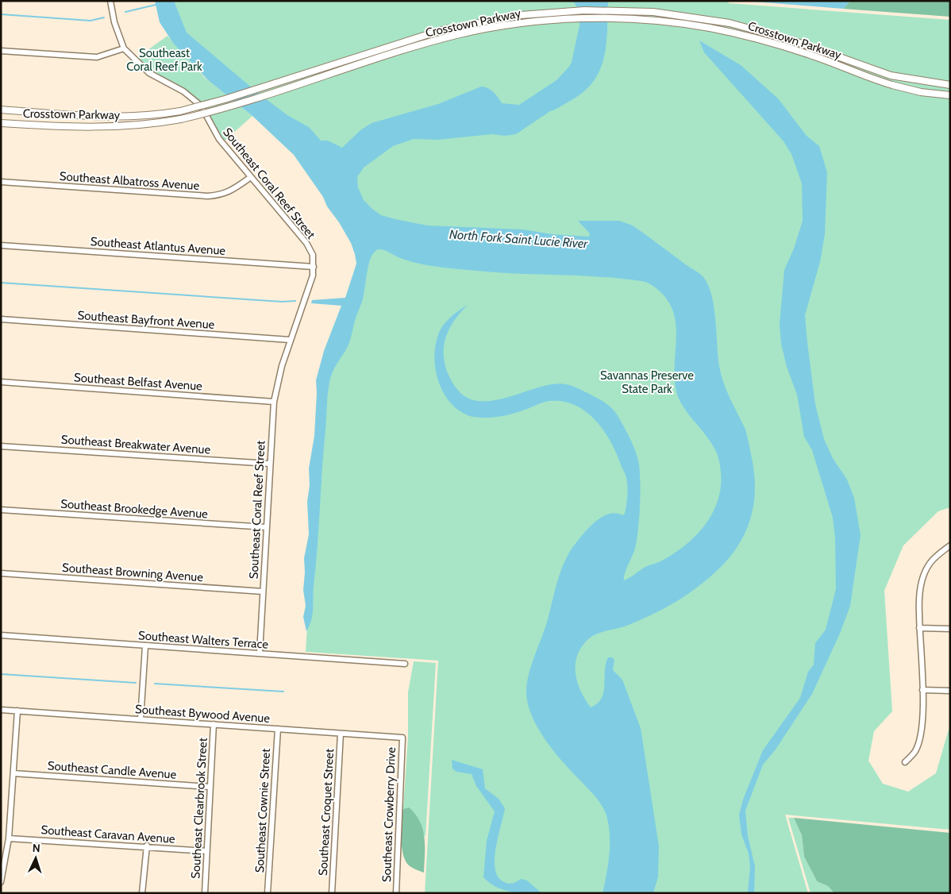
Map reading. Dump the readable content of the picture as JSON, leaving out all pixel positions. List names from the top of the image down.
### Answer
{
  "streets": {
    "main road": ["Crosstown Parkway"],
    "street": [
      "Southeast Albatross Avenue",
      "Southeast Coral Reef Street",
      "Southeast Atlantus Avenue",
      "Southeast Bayfront Avenue",
      "Southeast Belfast Avenue",
      "Southeast Breakwater Avenue",
      "Southeast Brookedge Avenue",
      "Southeast Browning Avenue",
      "Southeast Walters Terrace",
      "Southeast Bywood Avenue",
      "Southeast Candle Avenue",
      "Southeast Clearbrook Street",
      "Southeast Cownie Street",
      "Southeast Croquet Street",
      "Southeast Crowberry Drive",
      "Southeast Caravan Avenue"
    ]
  },
  "crossings": [
    ["Southeast Albatross Avenue", "Southeast Coral Reef Street"],
    ["Southeast Coral Reef Street", "Southeast Atlantus Avenue"],
    ["Southeast Coral Reef Street", "Southeast Bayfront Avenue"],
    ["Southeast Coral Reef Street", "Southeast Belfast Avenue"],
    ["Southeast Coral Reef Street", "Southeast Breakwater Avenue"],
    ["Southeast Coral Reef Street", "Southeast Brookedge Avenue"],
    ["Southeast Coral Reef Street", "Southeast Browning Avenue"],
    ["Southeast Coral Reef Street", "Southeast Walters Terrace"],
    ["Southeast Bywood Avenue", "Southeast Clearbrook Street"],
    ["Southeast Bywood Avenue", "Southeast Cownie Street"],
    ["Southeast Bywood Avenue", "Southeast Croquet Street"],
    ["Southeast Bywood Avenue", "Southeast Crowberry Drive"],
    ["Southeast Candle Avenue", "Southeast Clearbrook Street"],
    ["Southeast Clearbrook Street", "Southeast Caravan Avenue"]
  ],
  "water": ["North Fork Saint Lucie River"],
  "parks": ["Southeast Coral Reef Park", "Savannas Preserve State Park"],
  "north": "top"
}
